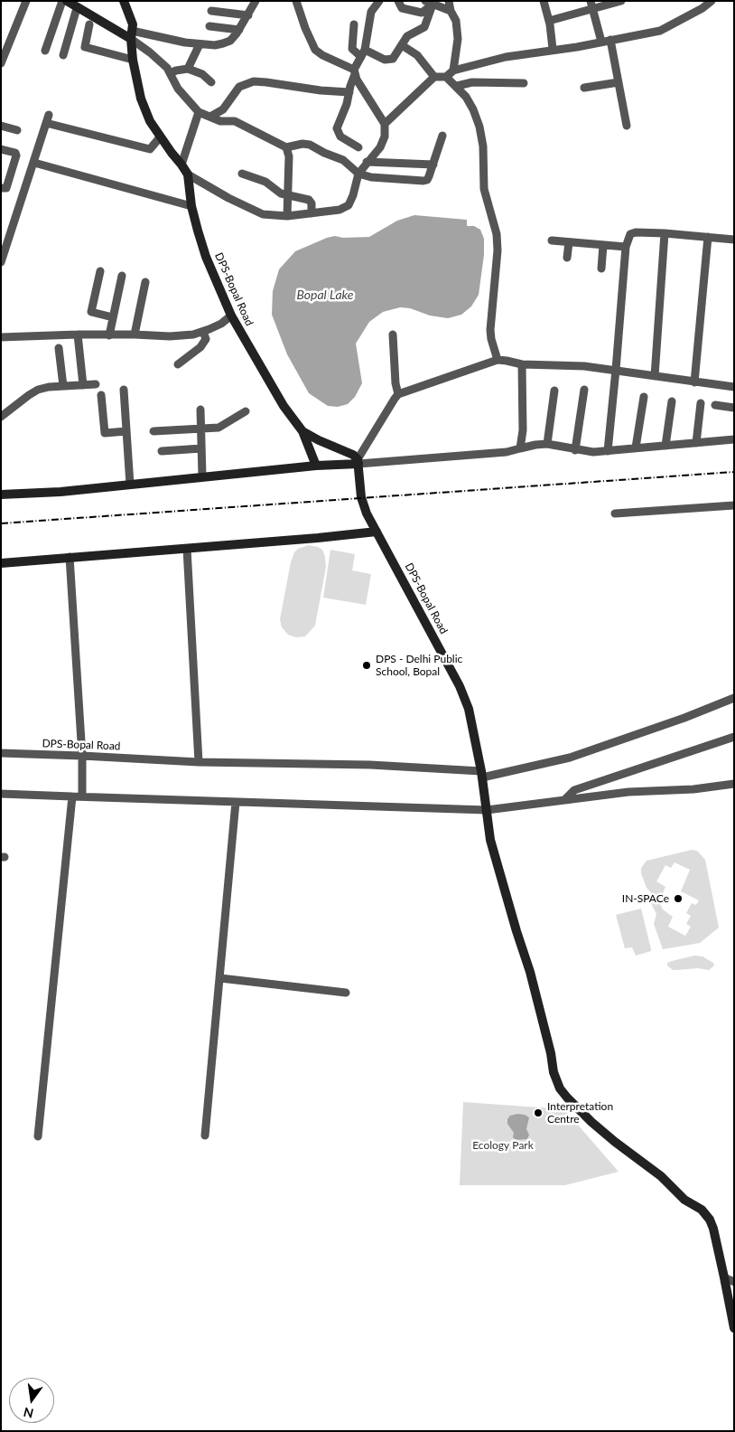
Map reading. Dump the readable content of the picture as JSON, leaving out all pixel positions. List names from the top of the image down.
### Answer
{
  "streets": {
    "street": ["DPS-Bopal Road"]
  },
  "water": ["Bopal Lake"],
  "parks": ["Ecology Park"],
  "places": ["DPS - Delhi Public School, Bopal", "IN-SPACe", "Interpretation Centre"],
  "north": "bottom"
}
